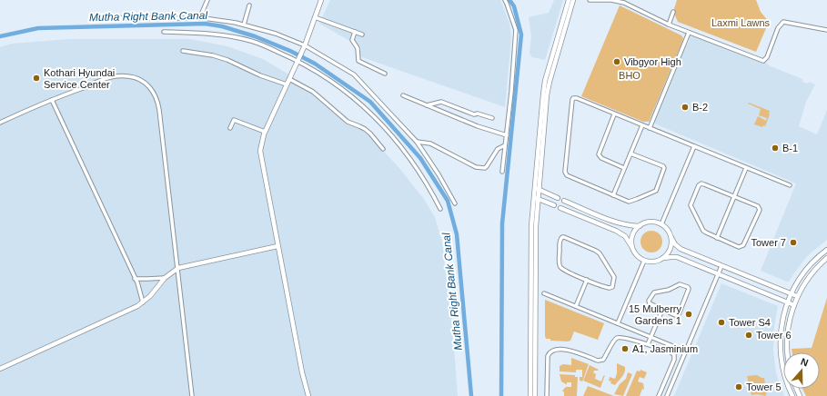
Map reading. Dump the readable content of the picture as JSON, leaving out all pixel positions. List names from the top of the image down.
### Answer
{
  "water": ["Mutha Right Bank Canal"],
  "parks": ["Laxmi Lawns", "BHO"],
  "places": [
    "Vibgyor High",
    "Kothari Hyundai Service Center",
    "B-2",
    "B-1",
    "Tower 7",
    "15 Mulberry Gardens 1",
    "Tower S4",
    "Tower 6",
    "A1, Jasminium",
    "Tower 5"
  ],
  "north": "top"
}
